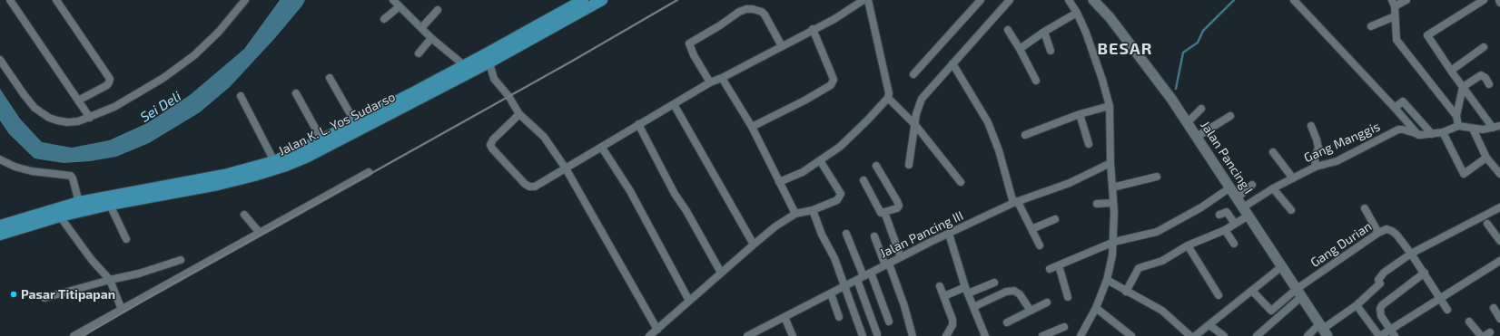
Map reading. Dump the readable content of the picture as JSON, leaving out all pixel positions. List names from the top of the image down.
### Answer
{
  "streets": {
    "highway": ["Jalan K. L. Yos Sudarso"],
    "main road": ["Jalan Pancing I"],
    "street": ["Gang Manggis", "Jalan Pancing III", "Gang Durian"]
  },
  "crossings": [
    ["Gang Manggis", "Jalan Pancing I"],
    ["Jalan Pancing I", "Gang Durian"]
  ],
  "districts": ["BESAR"],
  "water": ["Sei Deli"],
  "places": ["Pasar Titipapan"]
}
